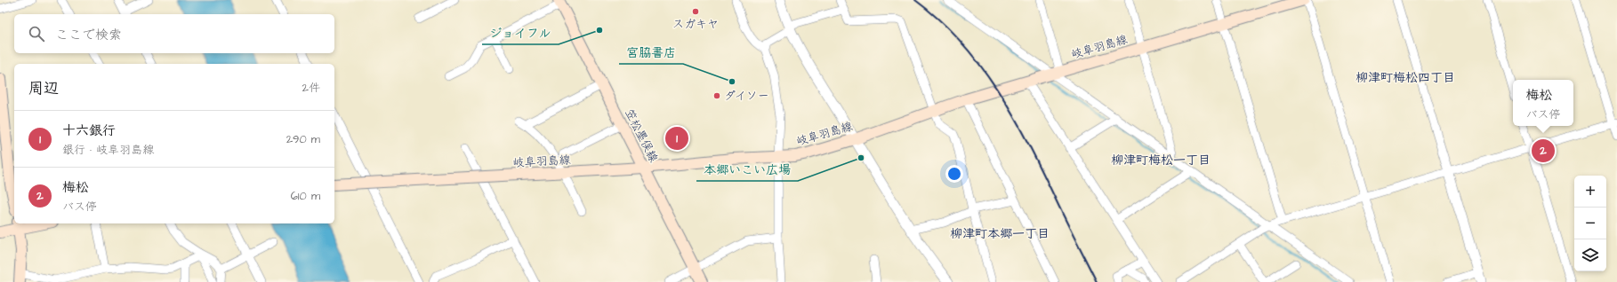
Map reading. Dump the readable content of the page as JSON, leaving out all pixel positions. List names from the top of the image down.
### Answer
{
  "streets": {
    "main road": ["岐阜羽島線", "笠松墨俣線"]
  },
  "crossings": [
    ["岐阜羽島線", "笠松墨俣線"]
  ],
  "districts": ["柳津町梅松四丁目", "柳津町梅松一丁目", "柳津町本郷一丁目"],
  "places": [
    "スガキヤ",
    "ジョイフル",
    "宮脇書店",
    "ダイソー",
    "本郷いこい広場"
  ],
  "page": {
    "search": "ここで検索",
    "heading": ["周辺", "2件"],
    "popup": ["梅松", "バス停"],
    "list": [
      {
        "mark": "1",
        "name": "十六銀行",
        "note": "銀行 · 岐阜羽島線",
        "value": "290 m"
      },
      {
        "mark": "2",
        "name": "梅松",
        "note": "バス停",
        "value": "610 m"
      }
    ],
    "pins": ["1", "2"],
    "map_buttons": ["+", "−"]
  }
}
